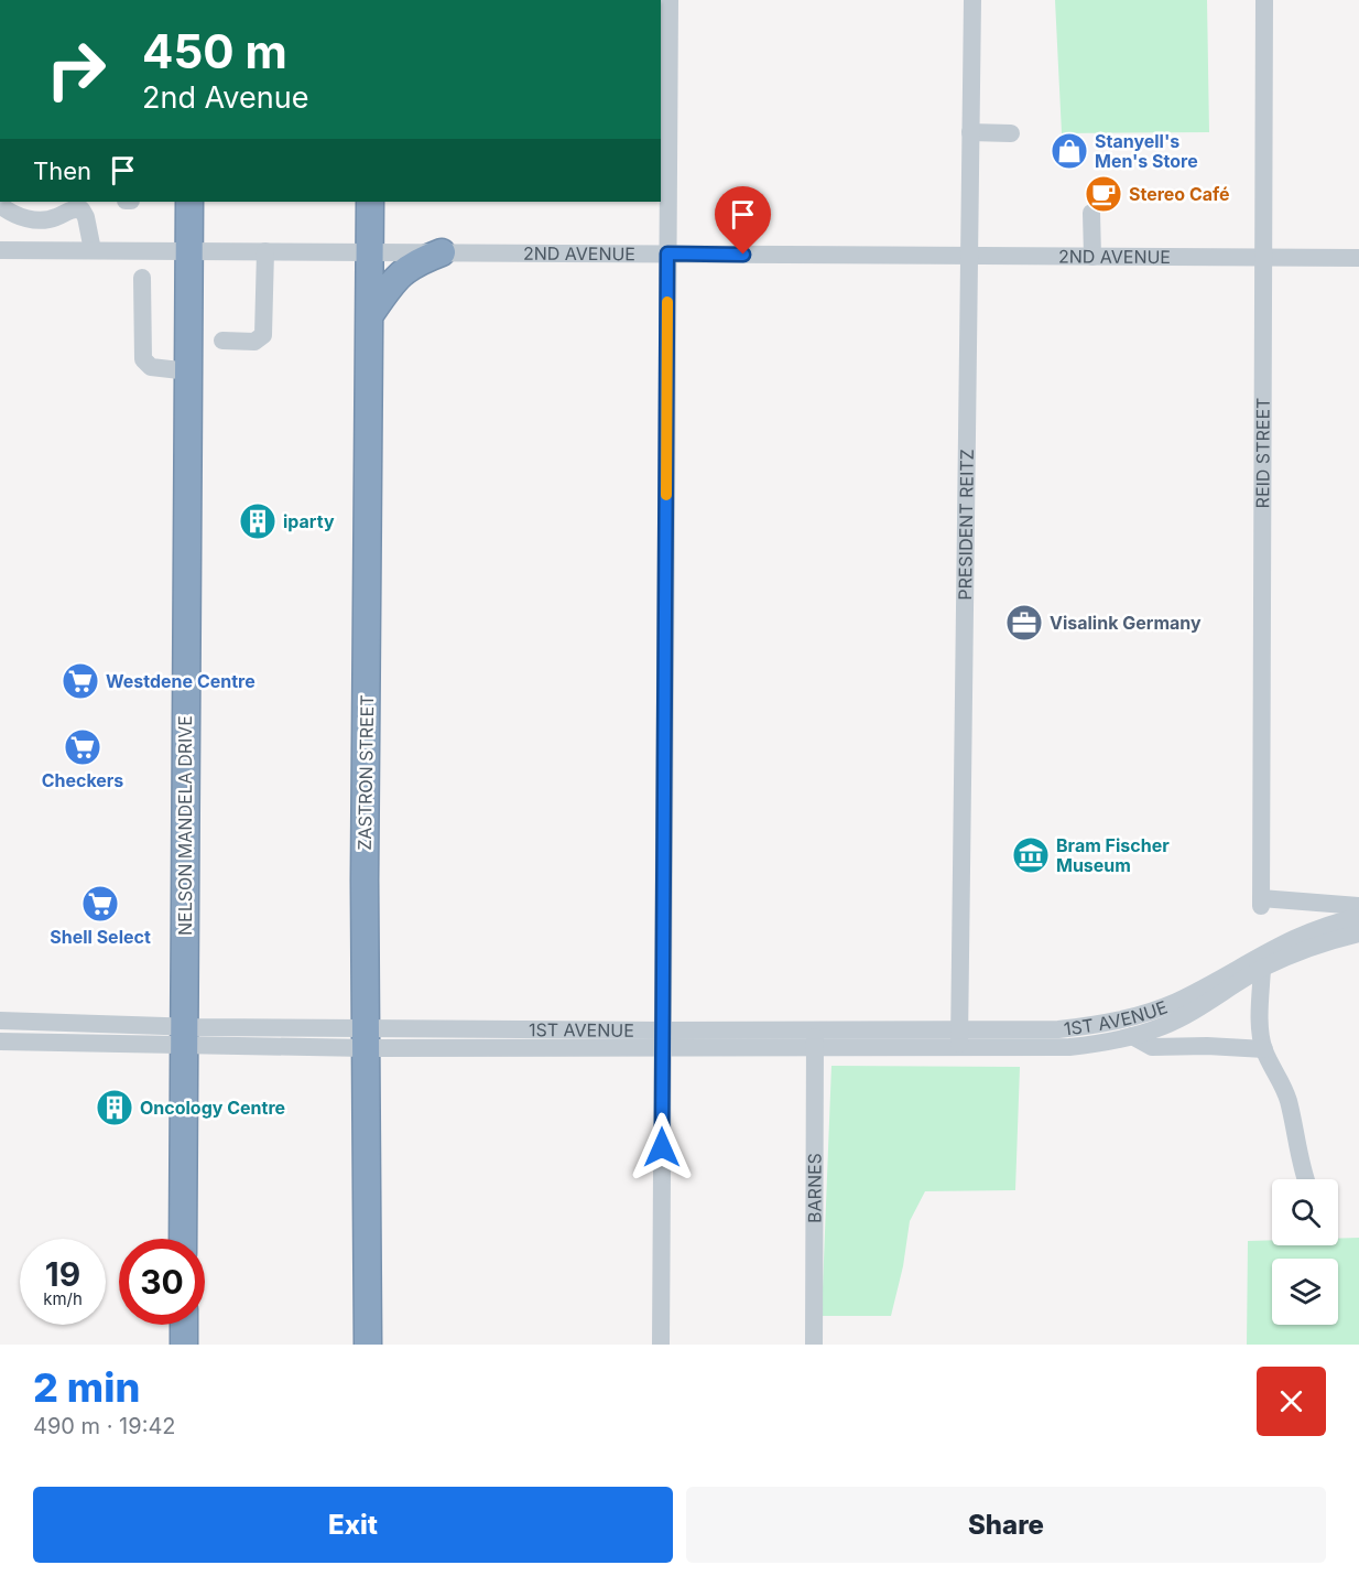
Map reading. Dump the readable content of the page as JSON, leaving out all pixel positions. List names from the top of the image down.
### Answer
{
  "streets": {
    "highway": ["ZASTRON STREET", "NELSON MANDELA DRIVE"],
    "street": [
      "2ND AVENUE",
      "REID STREET",
      "PRESIDENT REITZ",
      "1ST AVENUE",
      "BARNES"
    ]
  },
  "crossings": [
    ["2ND AVENUE", "REID STREET"],
    ["2ND AVENUE", "PRESIDENT REITZ"],
    ["2ND AVENUE", "ZASTRON STREET"],
    ["2ND AVENUE", "NELSON MANDELA DRIVE"],
    ["PRESIDENT REITZ", "1ST AVENUE"],
    ["ZASTRON STREET", "1ST AVENUE"],
    ["NELSON MANDELA DRIVE", "1ST AVENUE"],
    ["1ST AVENUE", "BARNES"]
  ],
  "places": {
    "shop": ["Stanyell's Men's Store"],
    "cafe": ["Stereo Café"],
    "building": ["iparty", "Oncology Centre"],
    "office": ["Visalink Germany"],
    "supermarket": ["Westdene Centre", "Checkers", "Shell Select"],
    "museum": ["Bram Fischer Museum"]
  },
  "page": {
    "turn": ["450 m", "2nd Avenue"],
    "then": "Then",
    "speed": "19 km/h",
    "limit": "30",
    "heading": ["2 min", "490 m · 19:42"],
    "buttons": ["Exit", "Share"]
  }
}
